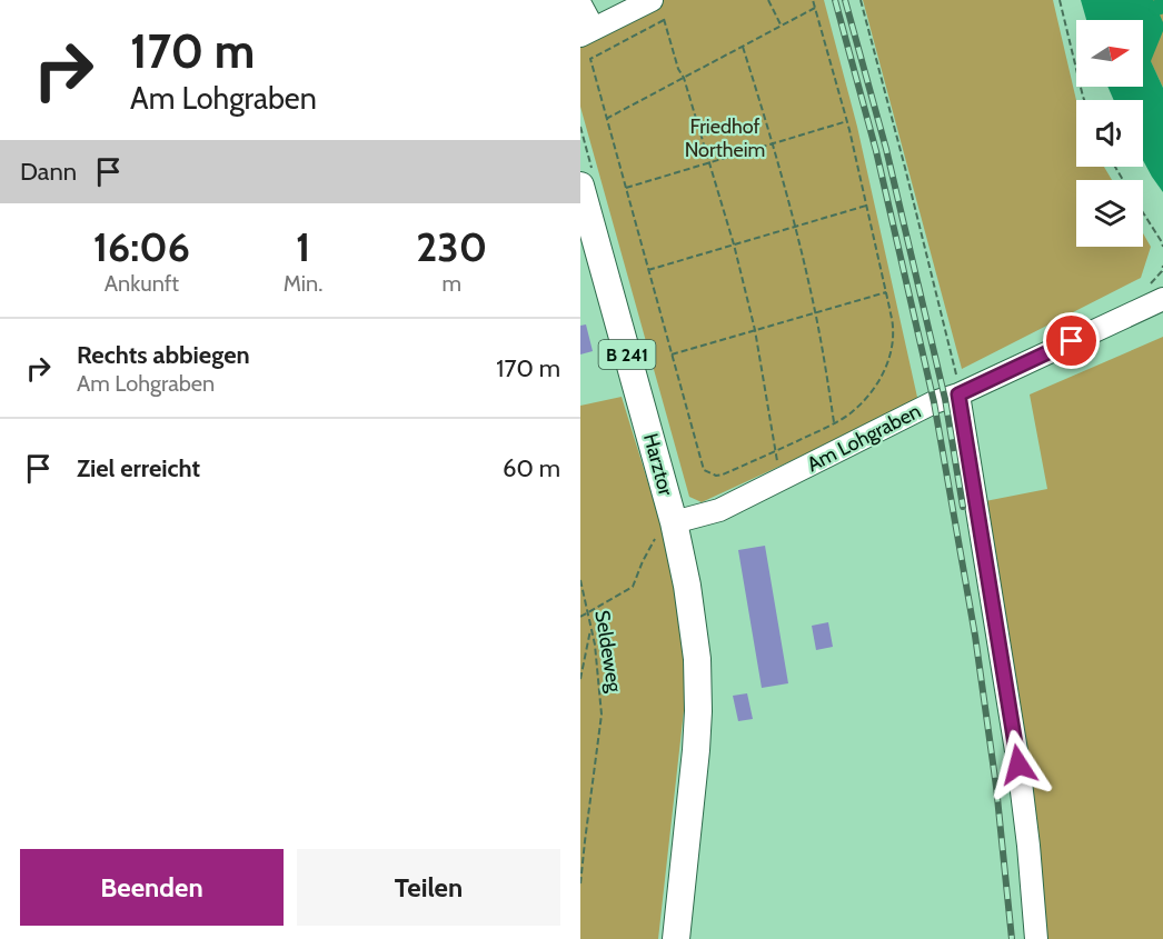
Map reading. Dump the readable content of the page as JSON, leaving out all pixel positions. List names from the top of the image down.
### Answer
{
  "streets": {
    "main road": ["B 241", "Harztor"],
    "street": ["Am Lohgraben"],
    "path": ["Seldeweg"]
  },
  "crossings": [
    ["Am Lohgraben", "Harztor"]
  ],
  "parks": ["Friedhof Northeim"],
  "north": "right",
  "page": {
    "turn": ["170 m", "Am Lohgraben"],
    "then": "Dann",
    "eta": [
      "16:06",
      "Ankunft",
      "1",
      "Min.",
      "230",
      "m"
    ],
    "list": [
      {
        "name": "Rechts abbiegen",
        "note": "Am Lohgraben",
        "value": "170 m"
      },
      {
        "name": "Ziel erreicht",
        "value": "60 m"
      }
    ],
    "buttons": ["Beenden", "Teilen"]
  }
}
